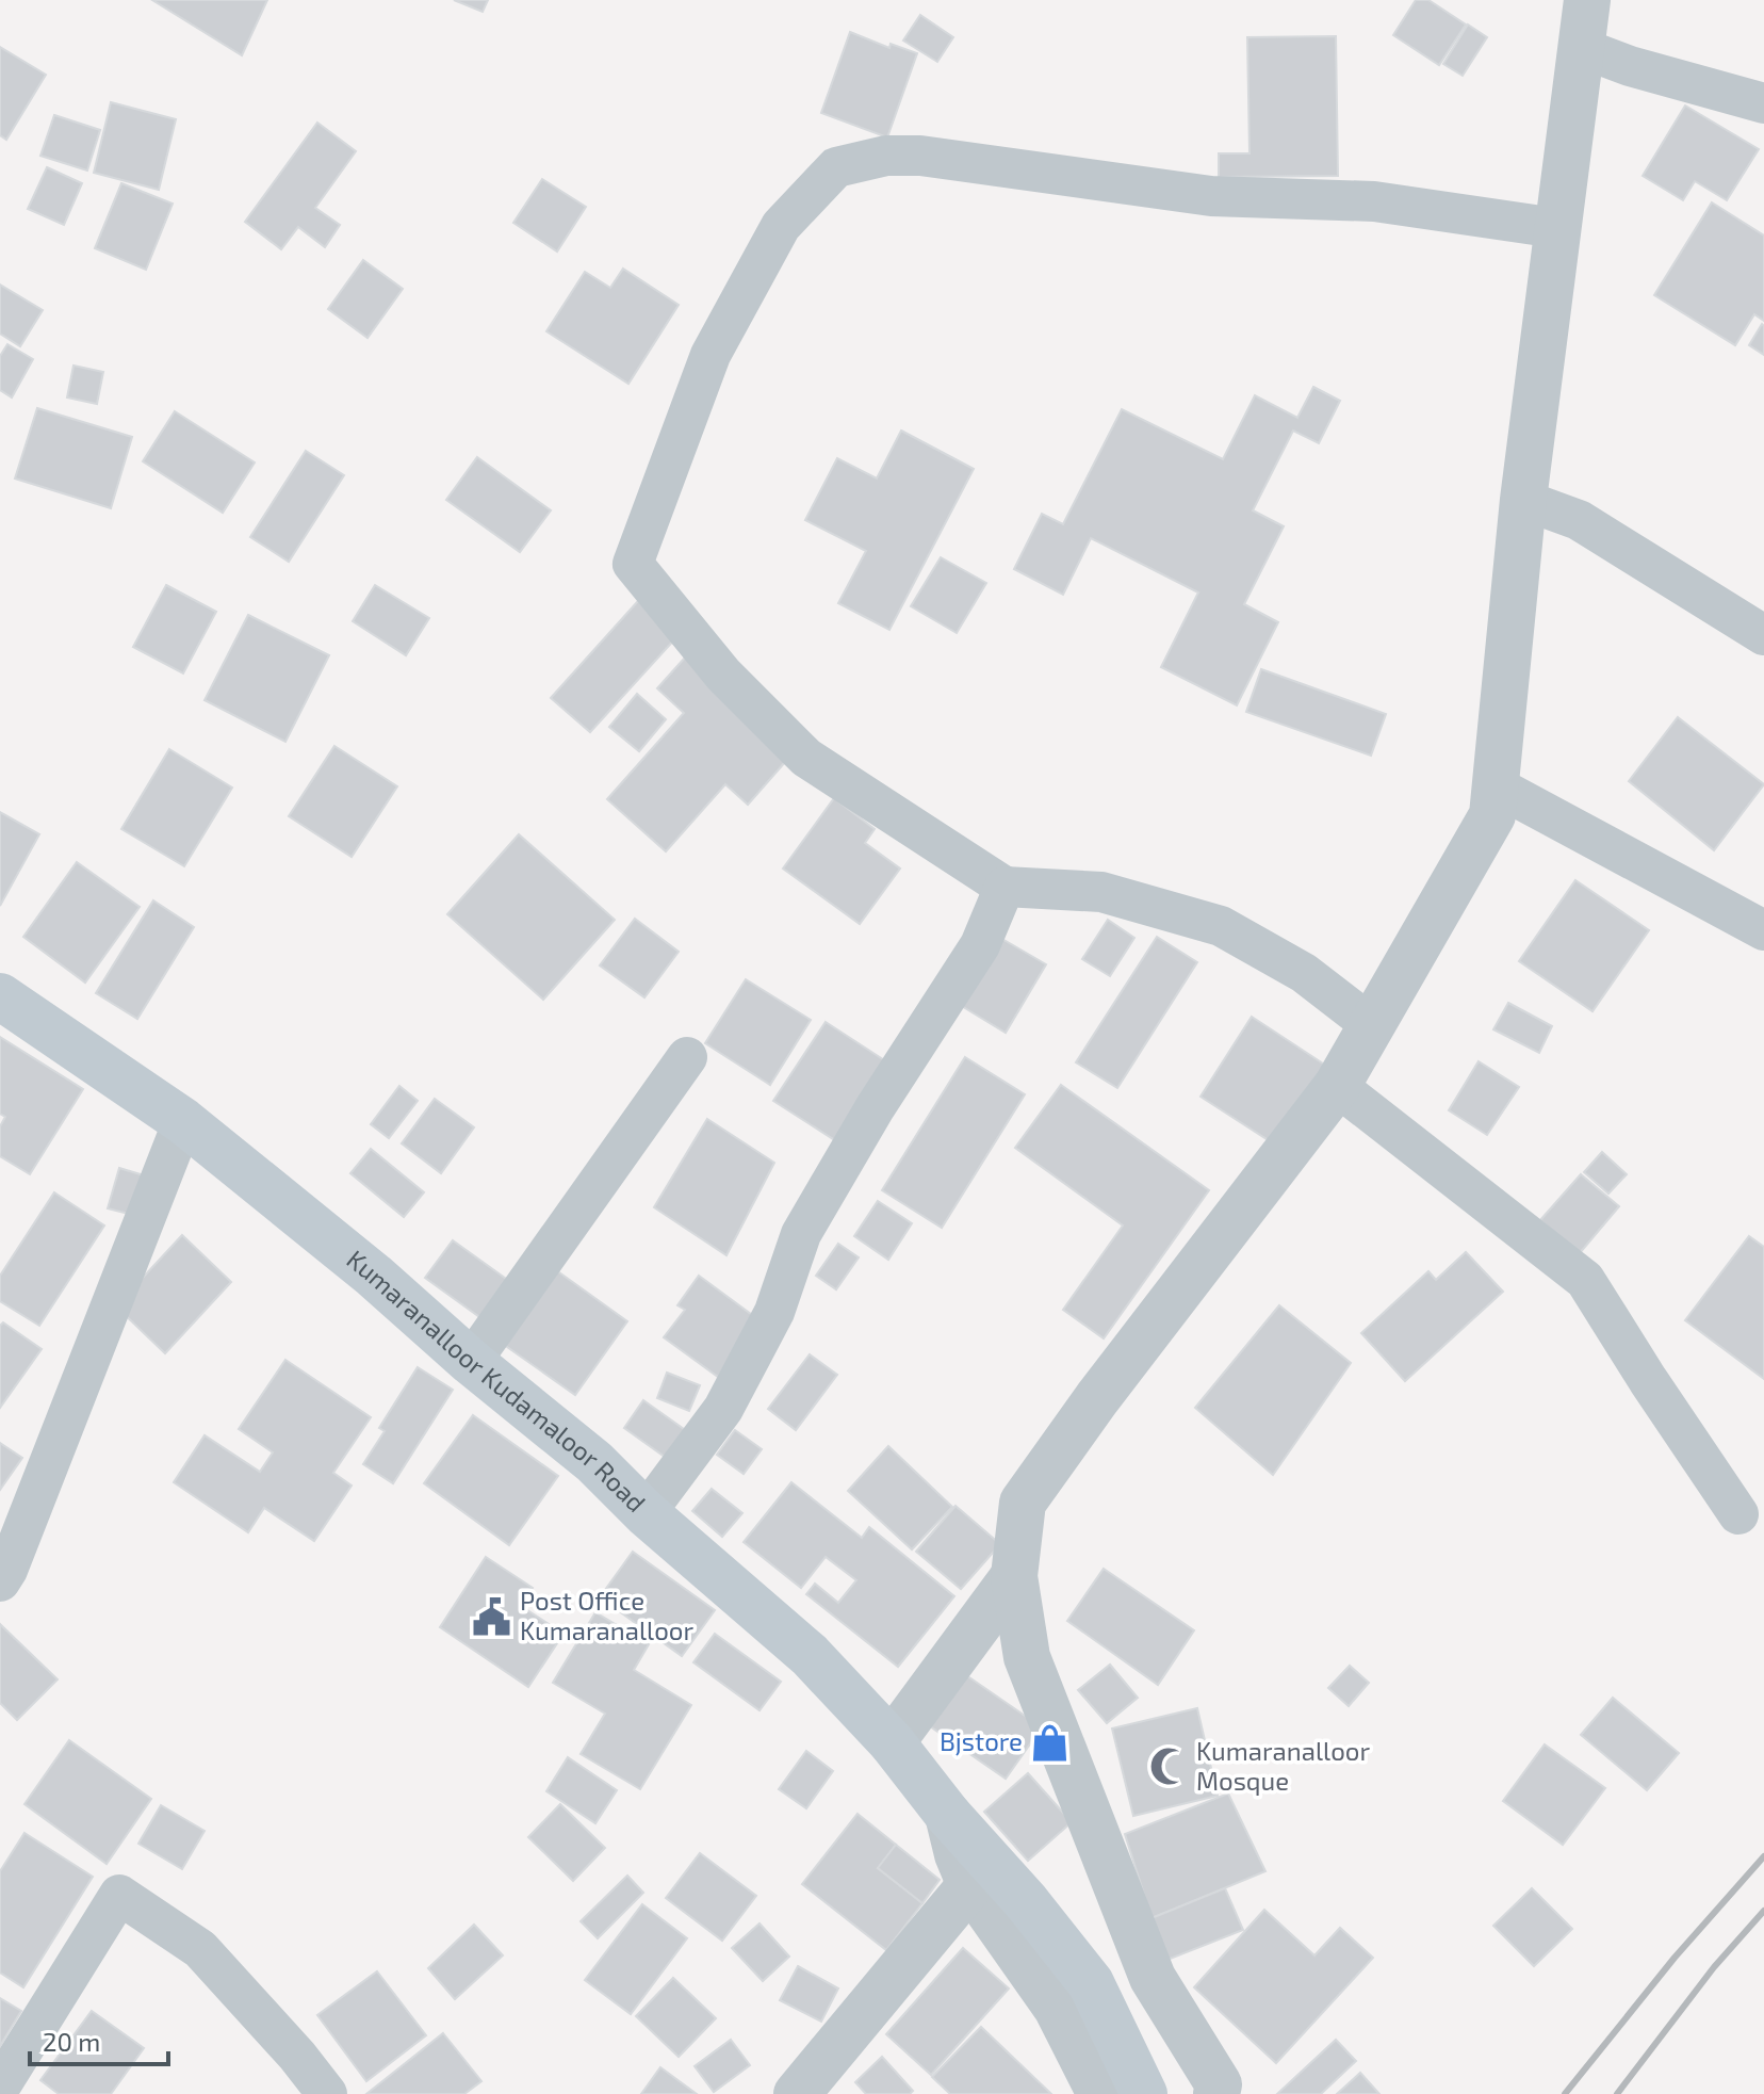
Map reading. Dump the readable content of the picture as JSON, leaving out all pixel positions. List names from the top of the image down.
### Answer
{
  "streets": {
    "main road": ["Kumaranalloor Kudamaloor Road"]
  },
  "places": {
    "public building": ["Post Office Kumaranalloor"],
    "shop": ["Bjstore"],
    "mosque": ["Kumaranalloor Mosque"]
  },
  "scale_bar": "20 m"
}
